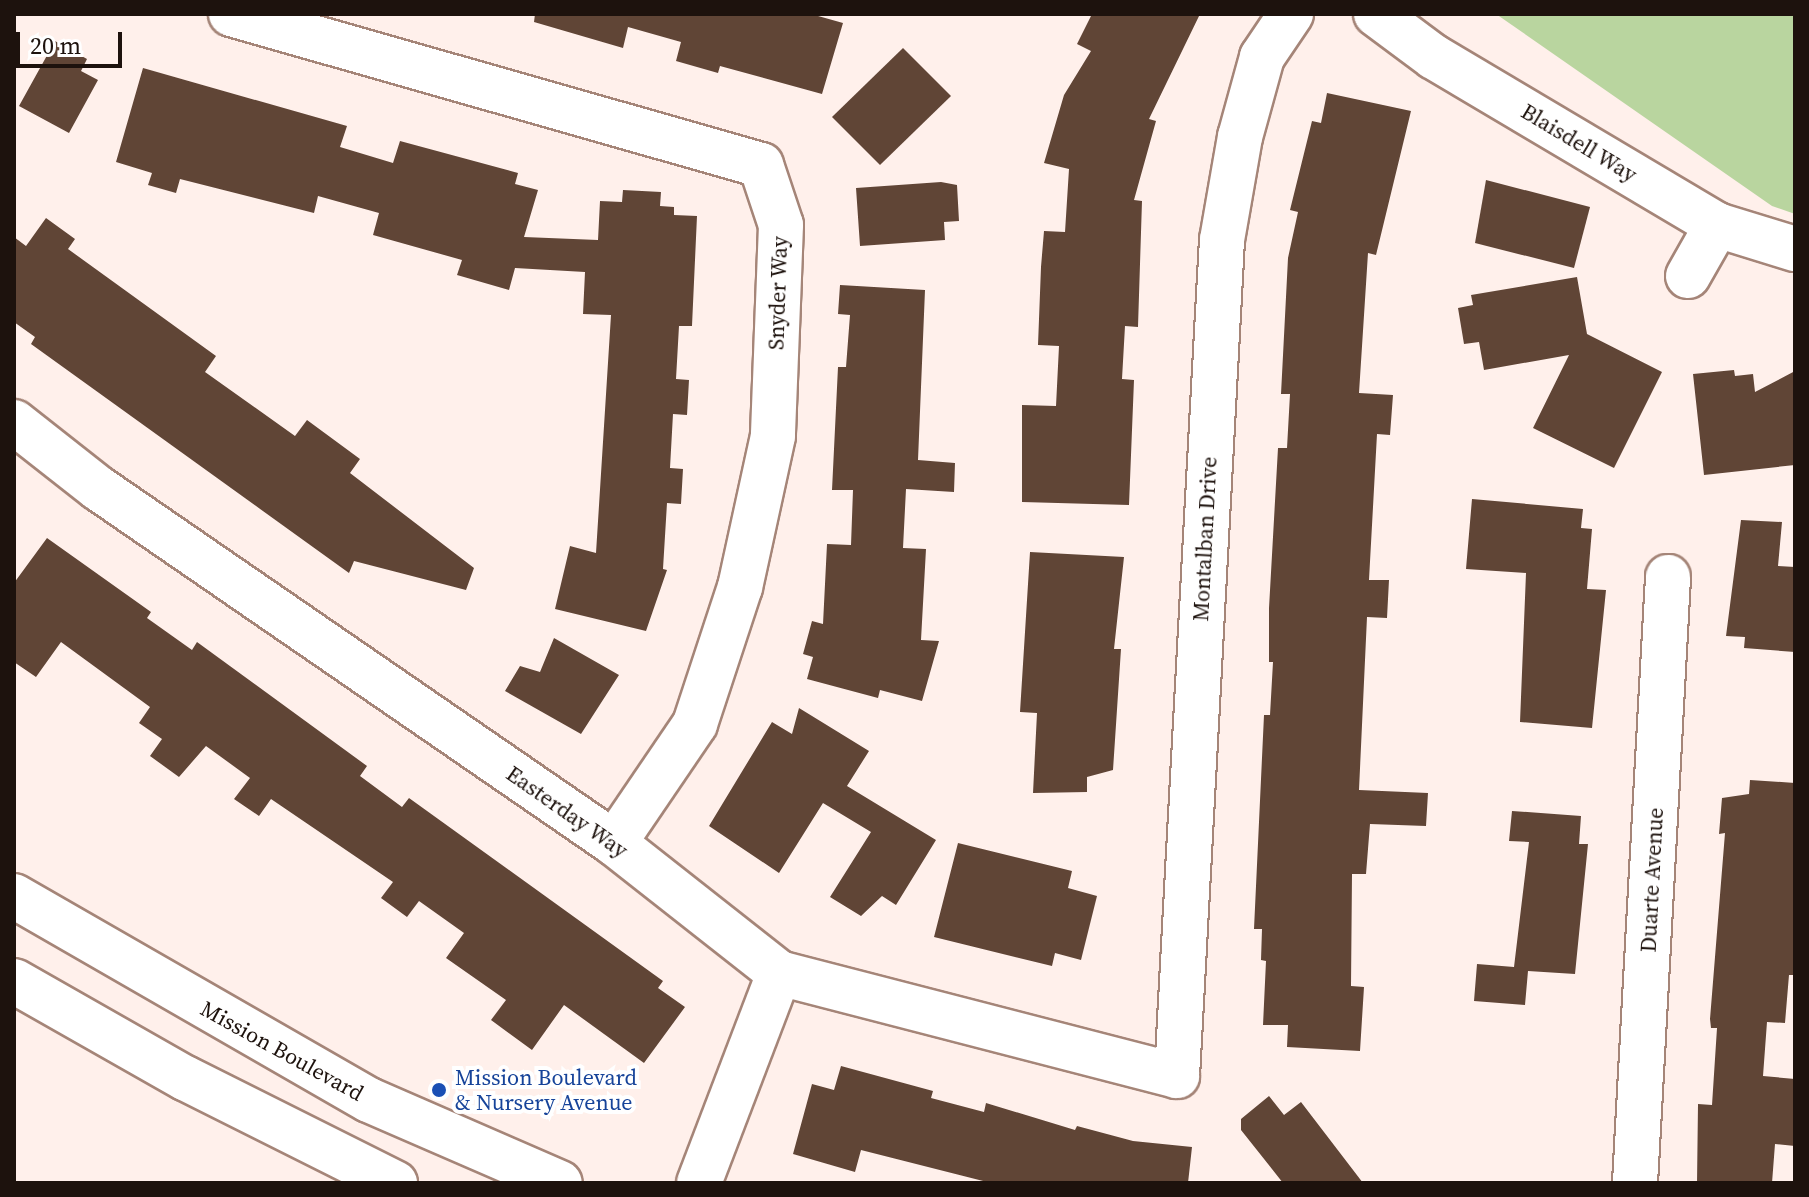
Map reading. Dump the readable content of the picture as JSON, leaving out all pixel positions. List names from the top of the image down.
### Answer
{
  "streets": {
    "street": [
      "Blaisdell Way",
      "Snyder Way",
      "Montalban Drive",
      "Easterday Way",
      "Duarte Avenue",
      "Mission Boulevard"
    ]
  },
  "crossings": [
    ["Snyder Way", "Easterday Way"],
    ["Montalban Drive", "Easterday Way"]
  ],
  "places": ["Mission Boulevard & Nursery Avenue"],
  "scale_bar": "20 m"
}
